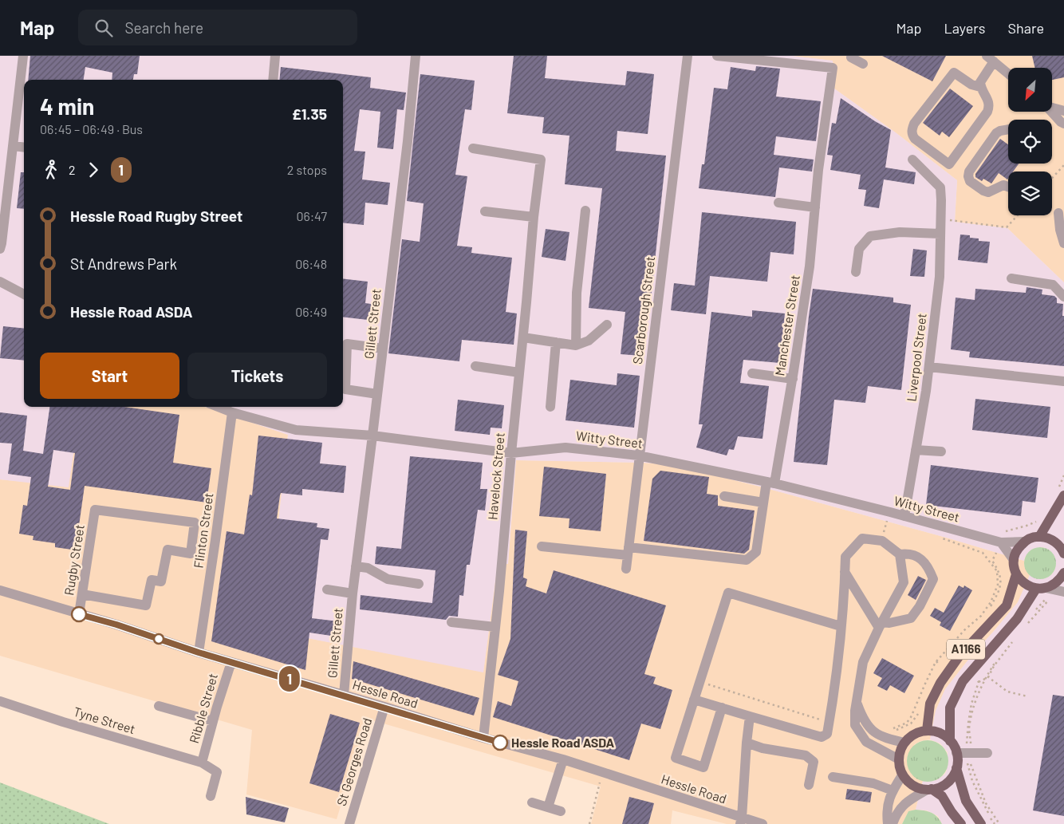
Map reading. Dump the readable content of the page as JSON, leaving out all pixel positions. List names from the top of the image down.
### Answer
{
  "streets": {
    "main road": ["A1166"],
    "street": [
      "Scarborough Street",
      "Gillett Street",
      "Manchester Street",
      "Liverpool Street",
      "Witty Street",
      "Havelock Street",
      "Flinton Street",
      "Rugby Street",
      "Hessle Road",
      "Ribble Street",
      "Tyne Street",
      "St Georges Road"
    ]
  },
  "crossings": [
    ["Scarborough Street", "Manchester Street"],
    ["Scarborough Street", "Witty Street"],
    ["Gillett Street", "Witty Street"],
    ["Gillett Street", "Hessle Road"],
    ["Manchester Street", "Witty Street"],
    ["Liverpool Street", "Witty Street"],
    ["Witty Street", "Havelock Street"],
    ["Witty Street", "Flinton Street"],
    ["Havelock Street", "Hessle Road"],
    ["Flinton Street", "Hessle Road"],
    ["Rugby Street", "Hessle Road"],
    ["Hessle Road", "Ribble Street"],
    ["Hessle Road", "St Georges Road"],
    ["Ribble Street", "Tyne Street"]
  ],
  "places": ["Hessle Road ASDA"],
  "lines": ["bus line 1"],
  "north": "bottom left",
  "page": {
    "header": "Map",
    "search": "Search here",
    "nav": ["Map", "Layers", "Share"],
    "on_map": "1",
    "heading": ["4 min", "06:45 – 06:49 · Bus", "£1.35"],
    "legs": ["2", "1", "2 stops"],
    "list": [
      {
        "name": "Hessle Road Rugby Street",
        "value": "06:47"
      },
      {
        "name": "St Andrews Park",
        "value": "06:48"
      },
      {
        "name": "Hessle Road ASDA",
        "value": "06:49"
      }
    ],
    "buttons": ["Start", "Tickets"]
  }
}
